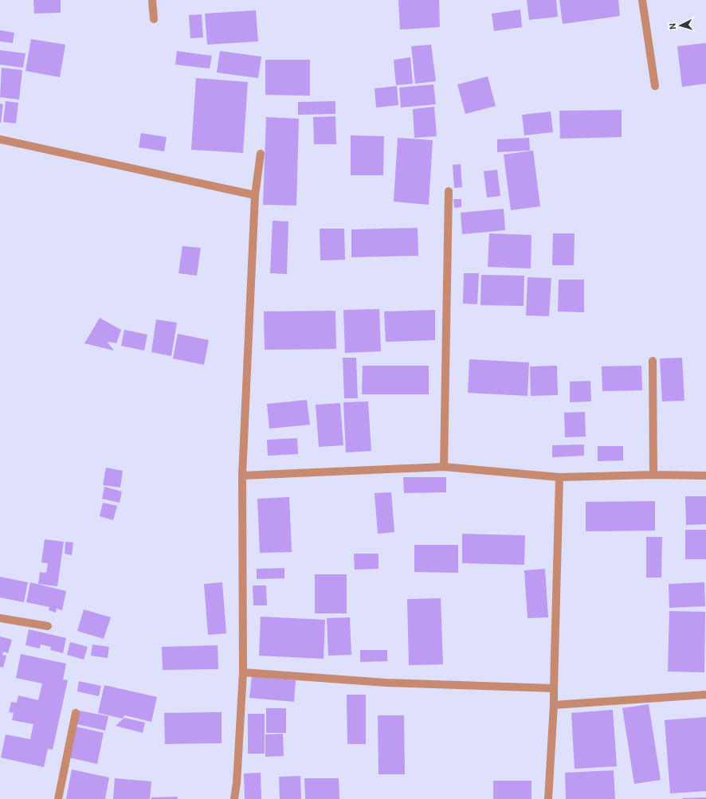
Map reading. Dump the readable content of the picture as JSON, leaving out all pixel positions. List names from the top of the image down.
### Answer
{
  "north": "left"
}
